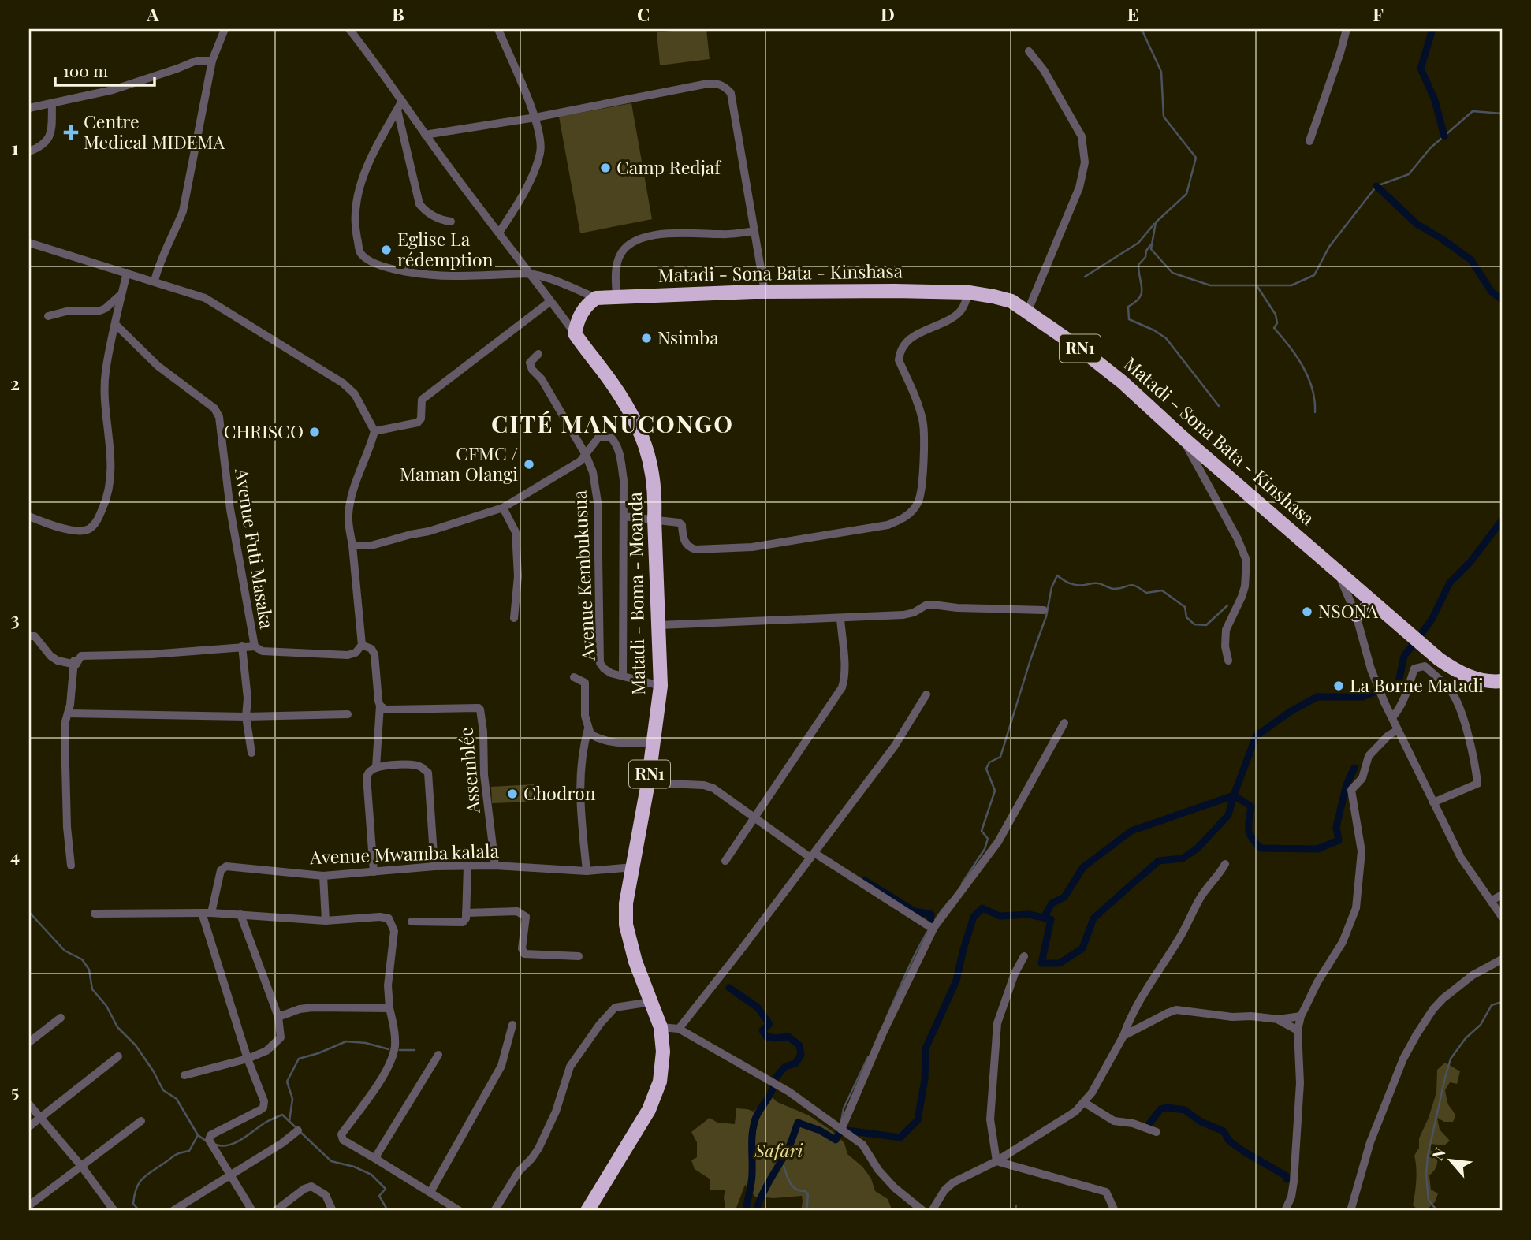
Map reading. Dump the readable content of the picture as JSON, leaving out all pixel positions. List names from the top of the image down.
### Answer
{
  "streets": {
    "highway": ["Matadi - Sona Bata - Kinshasa", "RN1", "Matadi - Boma - Moanda"],
    "street": [
      "Avenue Futi Masaka",
      "Avenue Kembukusua",
      "Assemblée",
      "Avenue Mwamba kalala"
    ]
  },
  "crossings": [
    ["Avenue Kembukusua", "Matadi - Boma - Moanda"],
    ["Matadi - Boma - Moanda", "Avenue Mwamba kalala"],
    ["Assemblée", "Avenue Mwamba kalala"]
  ],
  "districts": ["CITÉ MANUCONGO"],
  "parks": ["Safari"],
  "places": {
    "health": ["Centre Medical MIDEMA"],
    "other": [
      "Camp Redjaf",
      "Eglise La rédemption",
      "Nsimba",
      "CHRISCO",
      "CFMC / Maman Olangi",
      "NSONA",
      "La Borne Matadi",
      "Chodron"
    ]
  },
  "scale_bar": "100 m",
  "north": "top left",
  "grid": {
    "columns": [
      "A",
      "B",
      "C",
      "D",
      "E",
      "F"
    ],
    "rows": [
      "1",
      "2",
      "3",
      "4",
      "5"
    ]
  }
}
